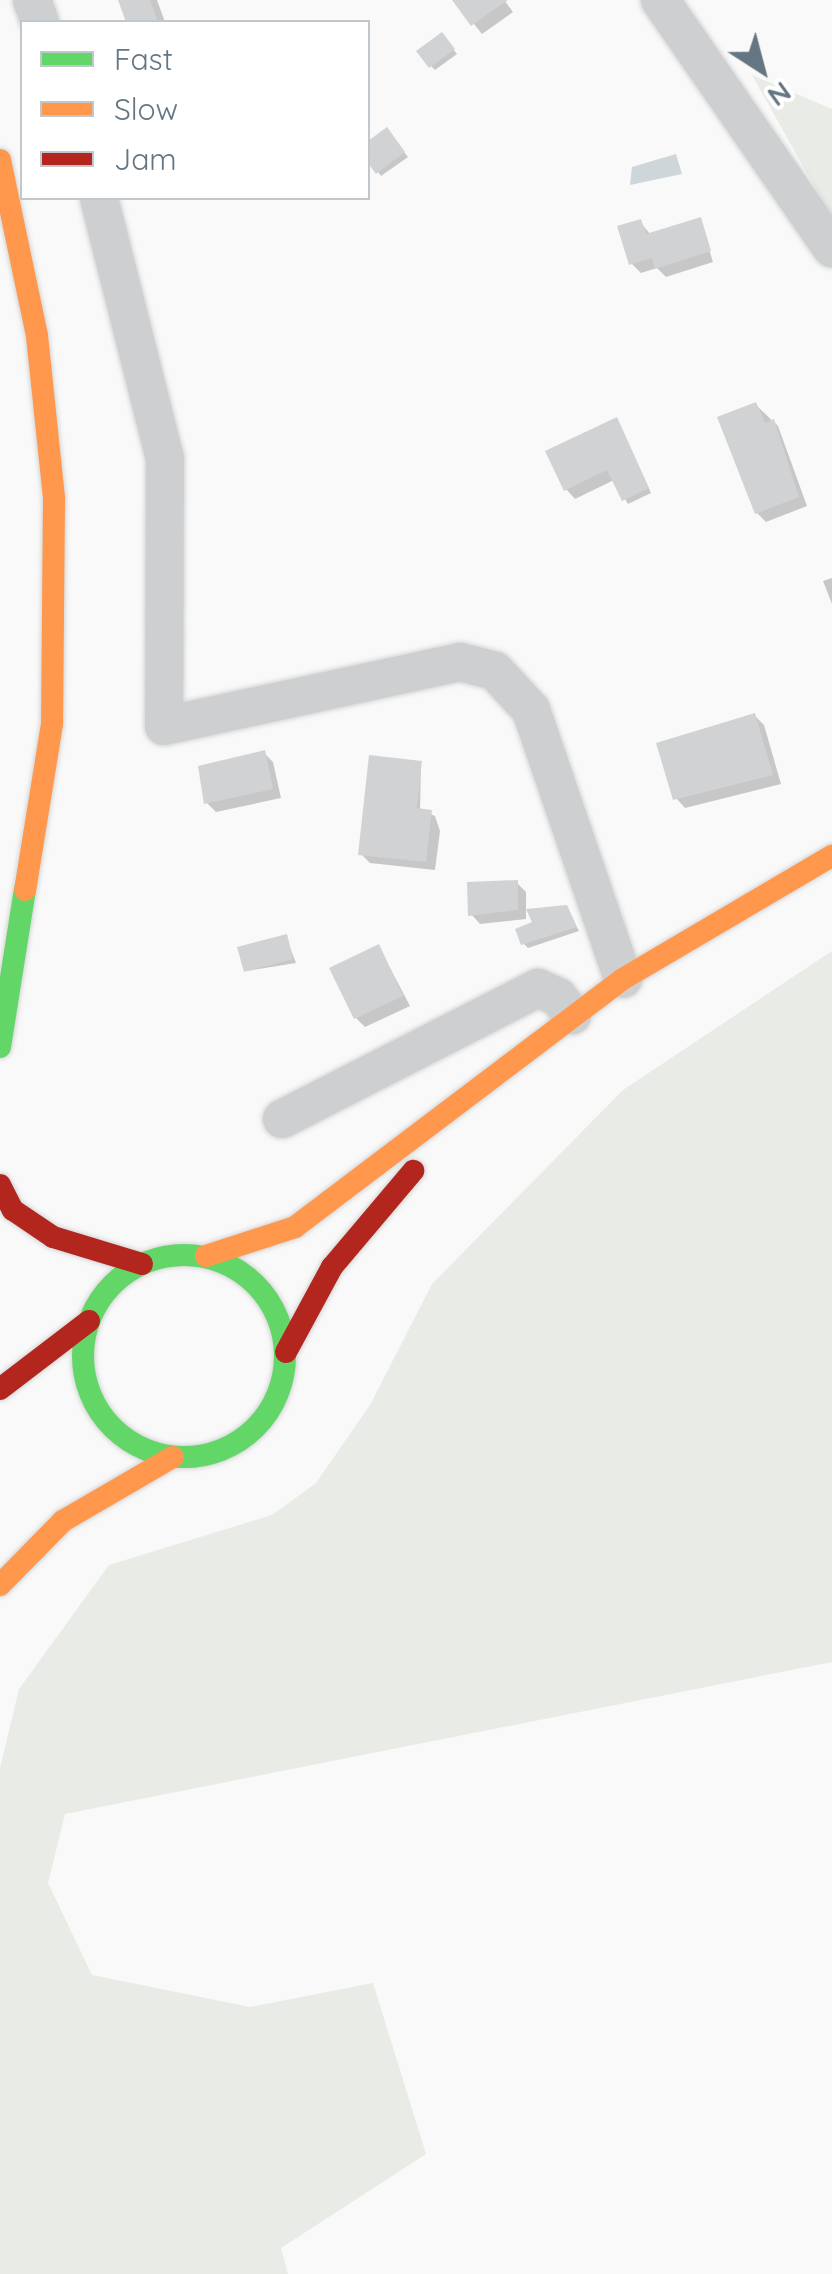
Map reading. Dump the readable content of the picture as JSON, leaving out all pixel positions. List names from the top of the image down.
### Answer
{
  "legend": ["Fast", "Slow", "Jam"],
  "north": "bottom right"
}
